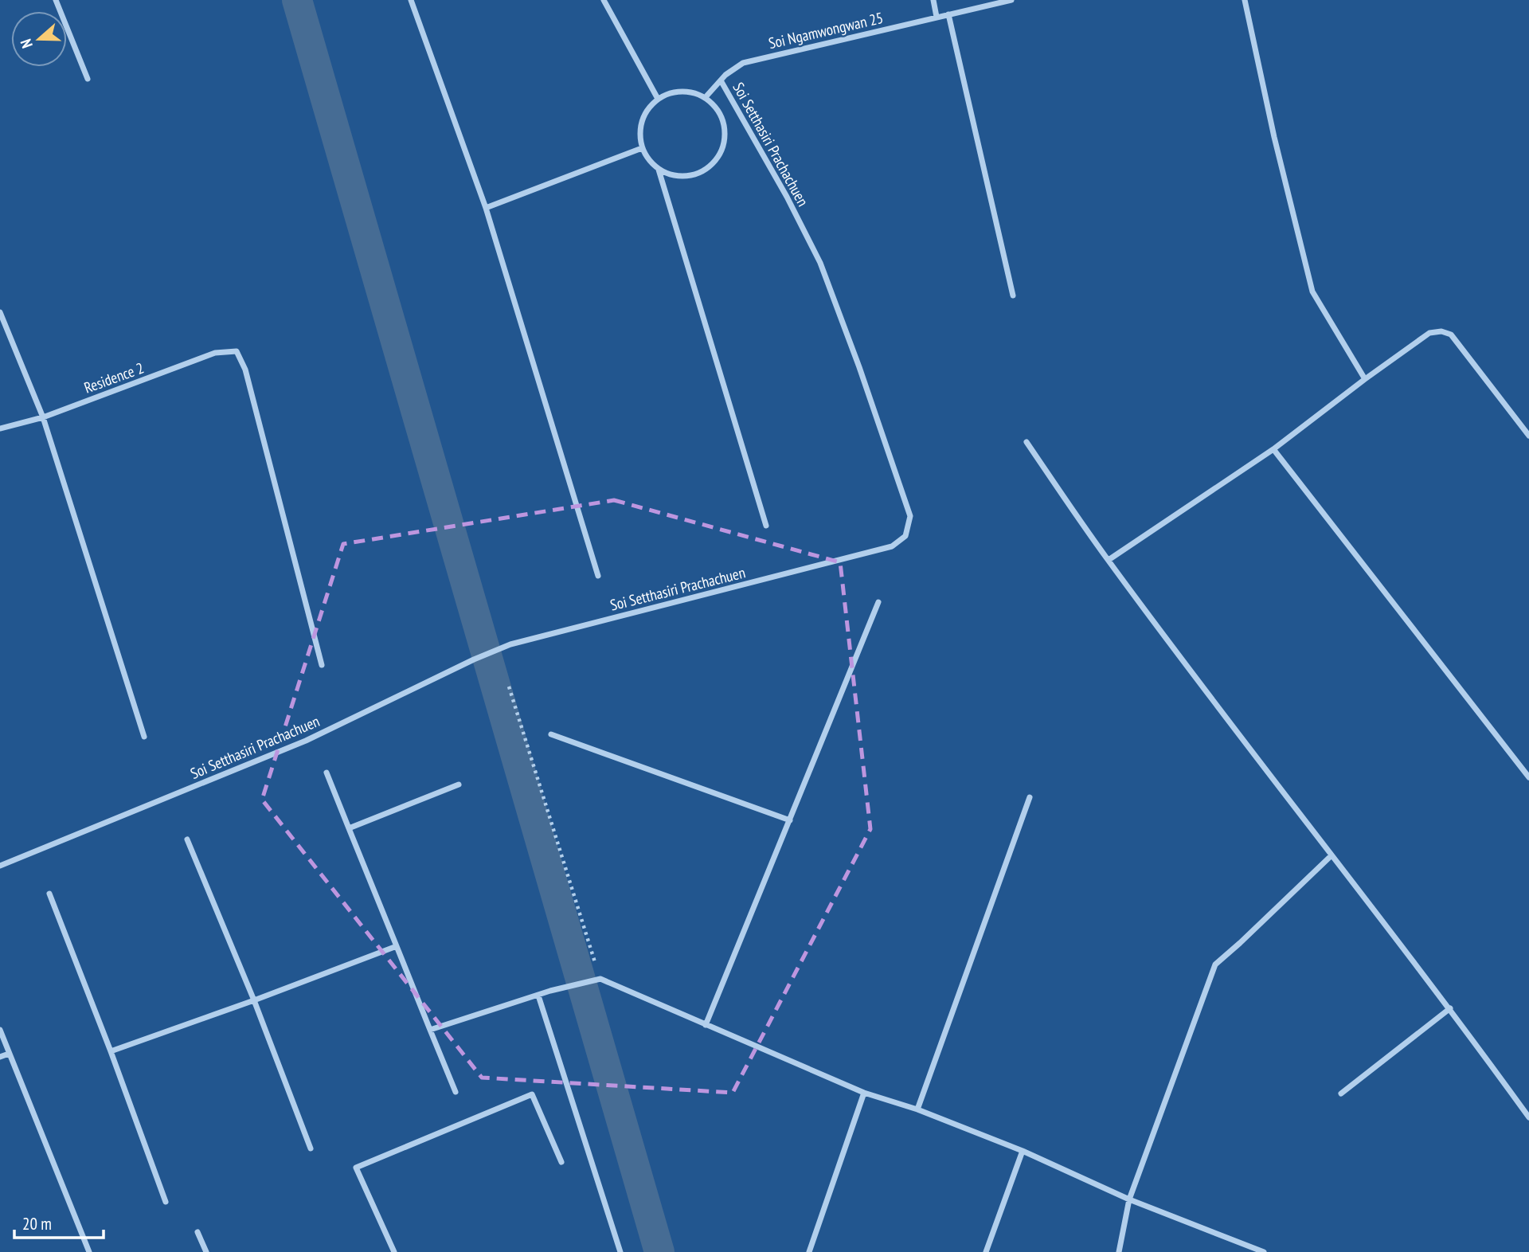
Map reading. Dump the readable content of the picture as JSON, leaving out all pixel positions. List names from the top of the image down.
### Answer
{
  "streets": {
    "street": ["Soi Ngamwongwan 25", "Soi Setthasiri Prachachuen", "Residence 2"]
  },
  "crossings": [
    ["Soi Ngamwongwan 25", "Soi Setthasiri Prachachuen"]
  ],
  "scale_bar": "20 m",
  "north": "left"
}
